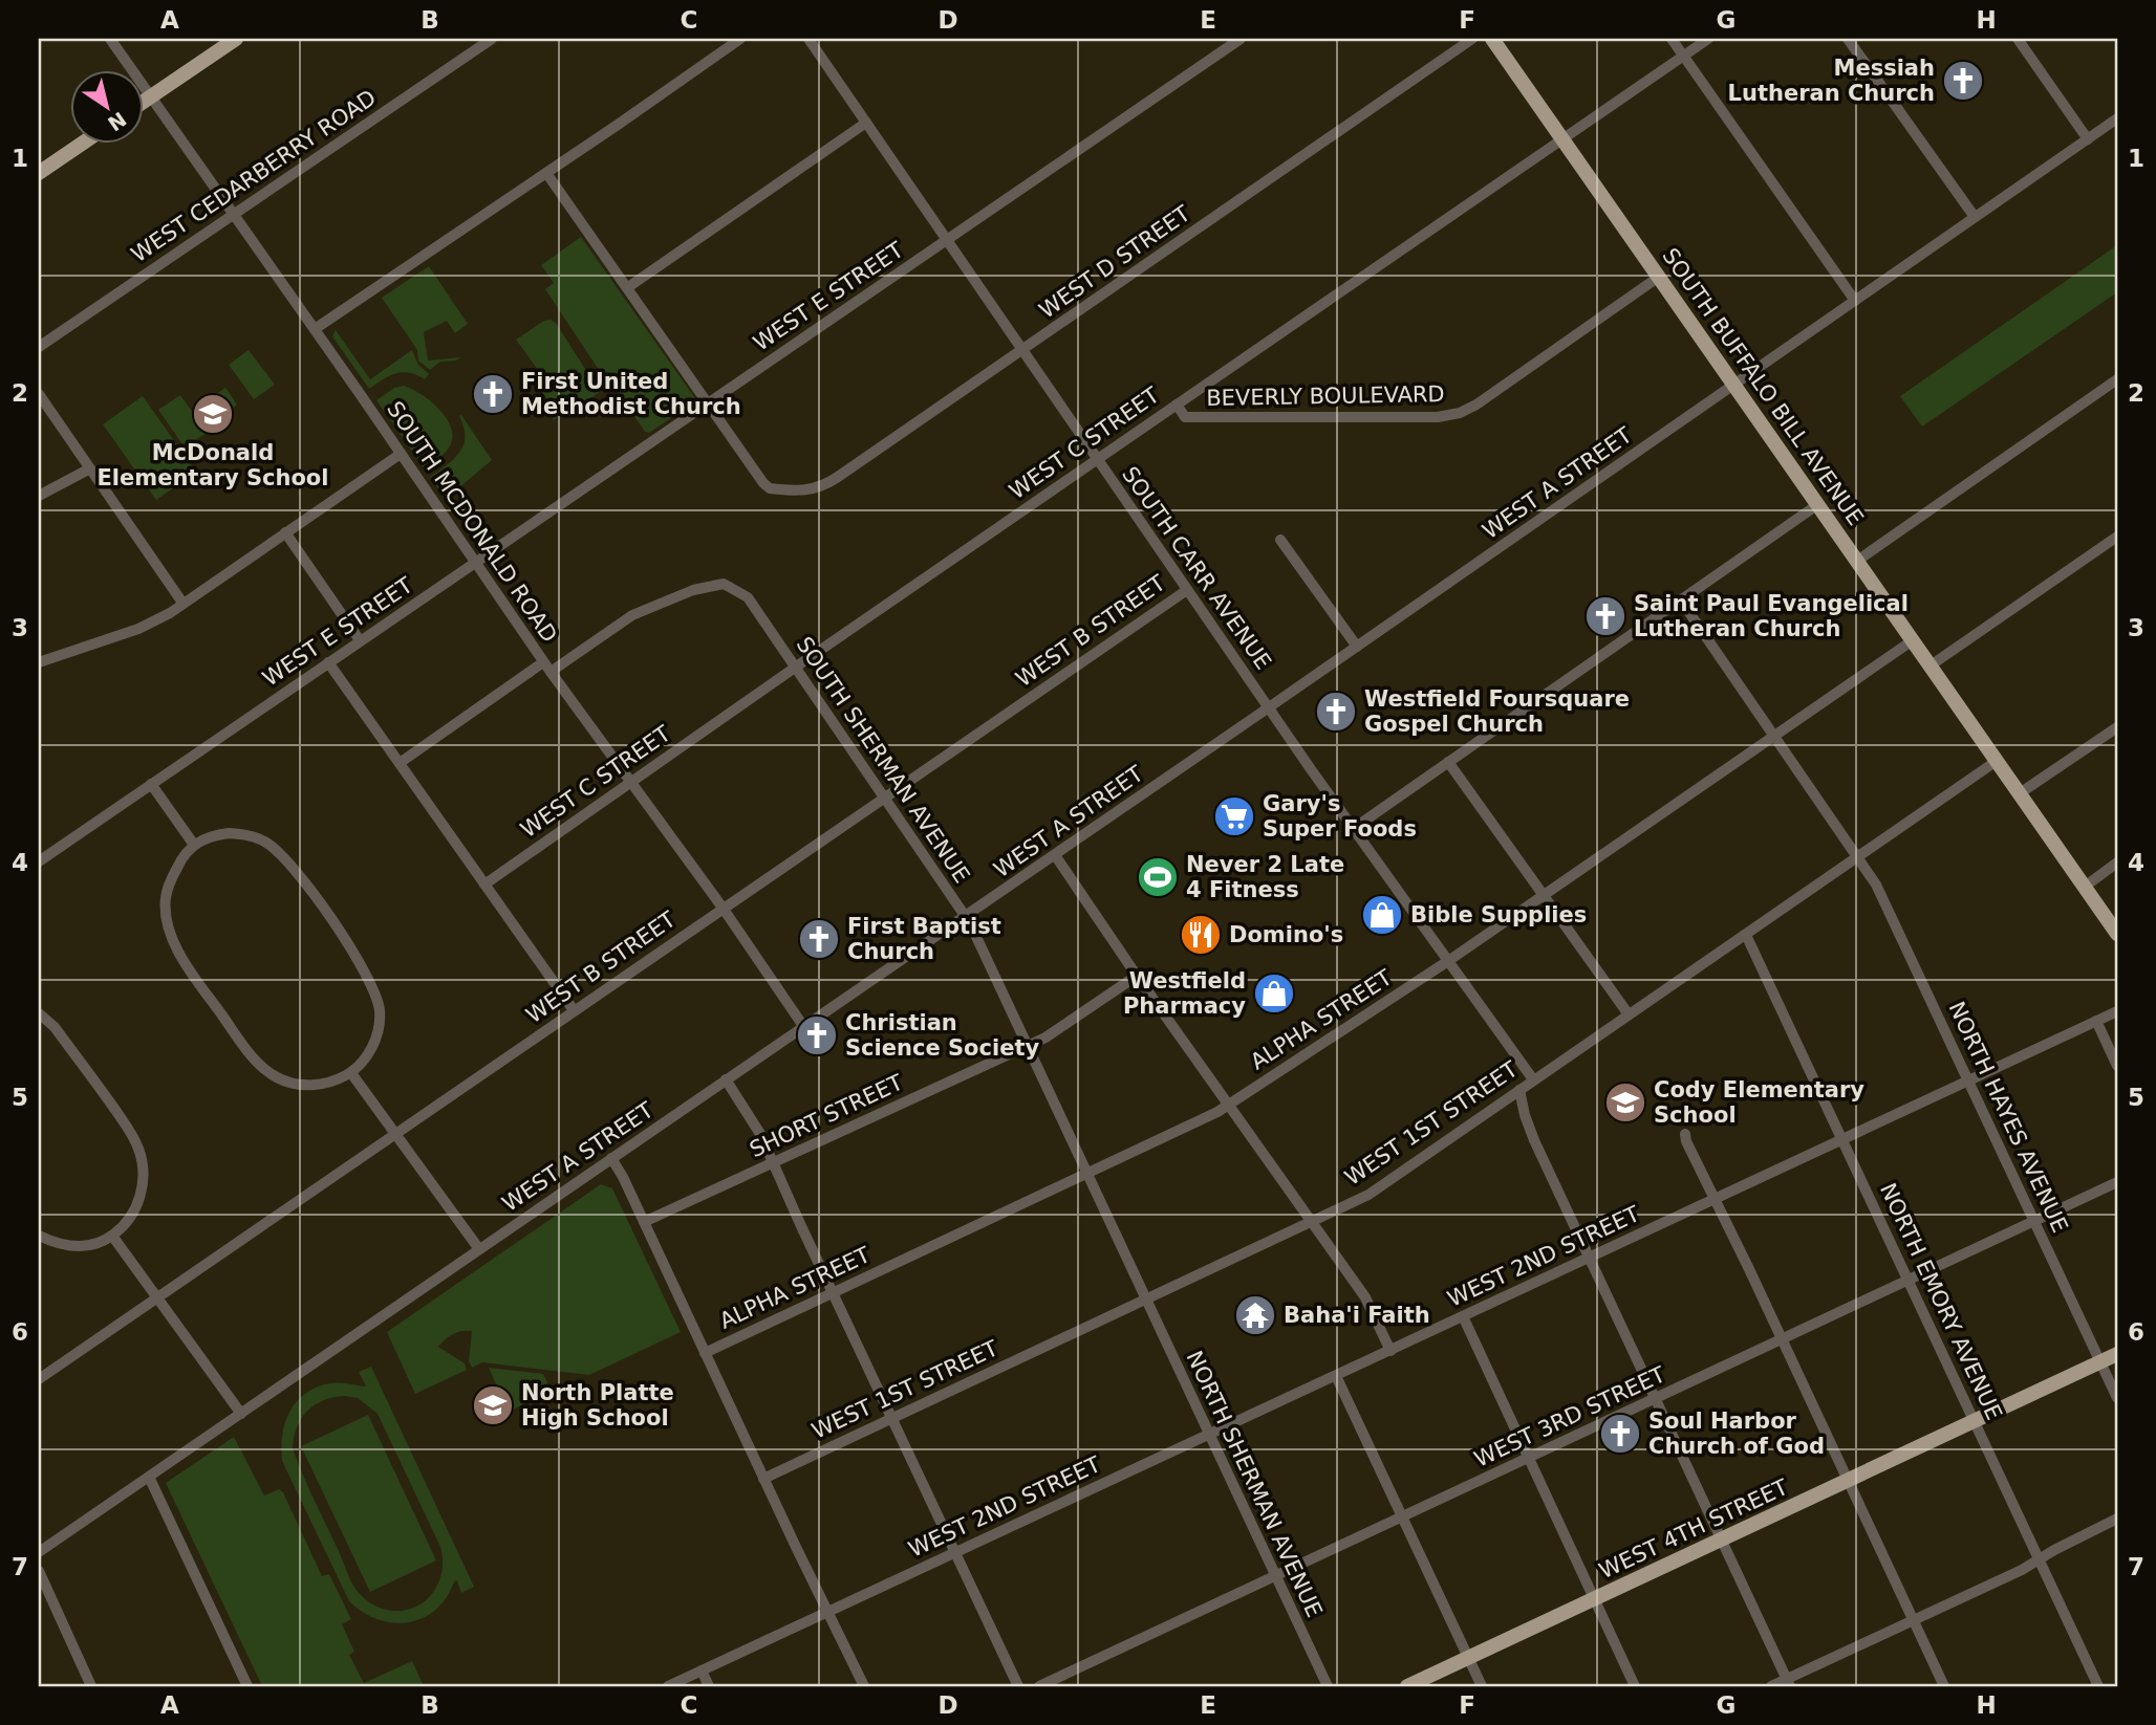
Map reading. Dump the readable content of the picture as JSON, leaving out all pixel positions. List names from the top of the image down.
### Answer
{
  "streets": {
    "main road": ["SOUTH BUFFALO BILL AVENUE", "WEST 4TH STREET"],
    "street": [
      "WEST CEDARBERRY ROAD",
      "WEST D STREET",
      "WEST E STREET",
      "BEVERLY BOULEVARD",
      "WEST C STREET",
      "WEST A STREET",
      "SOUTH MCDONALD ROAD",
      "SOUTH CARR AVENUE",
      "WEST B STREET",
      "SOUTH SHERMAN AVENUE",
      "ALPHA STREET",
      "SHORT STREET",
      "NORTH HAYES AVENUE",
      "WEST 1ST STREET",
      "WEST 2ND STREET",
      "NORTH EMORY AVENUE",
      "WEST 3RD STREET",
      "NORTH SHERMAN AVENUE"
    ]
  },
  "crossings": [
    ["WEST CEDARBERRY ROAD", "SOUTH MCDONALD ROAD"],
    ["WEST D STREET", "WEST E STREET"],
    ["WEST D STREET", "SOUTH CARR AVENUE"],
    ["WEST E STREET", "SOUTH MCDONALD ROAD"],
    ["WEST E STREET", "SOUTH CARR AVENUE"],
    ["SOUTH BUFFALO BILL AVENUE", "BEVERLY BOULEVARD"],
    ["SOUTH BUFFALO BILL AVENUE", "WEST C STREET"],
    ["SOUTH BUFFALO BILL AVENUE", "WEST A STREET"],
    ["SOUTH BUFFALO BILL AVENUE", "ALPHA STREET"],
    ["SOUTH BUFFALO BILL AVENUE", "WEST 1ST STREET"],
    ["BEVERLY BOULEVARD", "WEST C STREET"],
    ["WEST C STREET", "SOUTH MCDONALD ROAD"],
    ["WEST C STREET", "SOUTH CARR AVENUE"],
    ["WEST C STREET", "SOUTH SHERMAN AVENUE"],
    ["WEST A STREET", "SOUTH MCDONALD ROAD"],
    ["WEST A STREET", "SOUTH CARR AVENUE"],
    ["WEST A STREET", "SOUTH SHERMAN AVENUE"],
    ["SOUTH MCDONALD ROAD", "WEST B STREET"],
    ["SOUTH MCDONALD ROAD", "SOUTH SHERMAN AVENUE"],
    ["SOUTH CARR AVENUE", "WEST B STREET"],
    ["SOUTH CARR AVENUE", "ALPHA STREET"],
    ["SOUTH CARR AVENUE", "WEST 1ST STREET"],
    ["WEST B STREET", "SOUTH SHERMAN AVENUE"],
    ["SOUTH SHERMAN AVENUE", "ALPHA STREET"],
    ["SOUTH SHERMAN AVENUE", "SHORT STREET"],
    ["SOUTH SHERMAN AVENUE", "WEST 1ST STREET"],
    ["SOUTH SHERMAN AVENUE", "NORTH SHERMAN AVENUE"],
    ["ALPHA STREET", "NORTH HAYES AVENUE"],
    ["NORTH HAYES AVENUE", "WEST 1ST STREET"],
    ["NORTH HAYES AVENUE", "WEST 2ND STREET"],
    ["NORTH HAYES AVENUE", "WEST 3RD STREET"],
    ["NORTH HAYES AVENUE", "WEST 4TH STREET"],
    ["WEST 1ST STREET", "NORTH EMORY AVENUE"],
    ["WEST 1ST STREET", "NORTH SHERMAN AVENUE"],
    ["WEST 2ND STREET", "NORTH EMORY AVENUE"],
    ["WEST 2ND STREET", "NORTH SHERMAN AVENUE"],
    ["NORTH EMORY AVENUE", "WEST 3RD STREET"],
    ["NORTH EMORY AVENUE", "WEST 4TH STREET"],
    ["WEST 3RD STREET", "NORTH SHERMAN AVENUE"]
  ],
  "places": {
    "church": [
      "Messiah Lutheran Church",
      "First United Methodist Church",
      "Saint Paul Evangelical Lutheran Church",
      "Westfield Foursquare Gospel Church",
      "First Baptist Church",
      "Christian Science Society",
      "Soul Harbor Church of God"
    ],
    "school or university": ["McDonald Elementary School", "Cody Elementary School", "North Platte High School"],
    "supermarket": ["Gary's Super Foods"],
    "sports": ["Never 2 Late 4 Fitness"],
    "shop": ["Bible Supplies", "Westfield Pharmacy"],
    "restaurant": ["Domino's"],
    "temple": ["Baha'i Faith"]
  },
  "north": "bottom right",
  "grid": {
    "columns": [
      "A",
      "B",
      "C",
      "D",
      "E",
      "F",
      "G",
      "H"
    ],
    "rows": [
      "1",
      "2",
      "3",
      "4",
      "5",
      "6",
      "7"
    ]
  }
}
